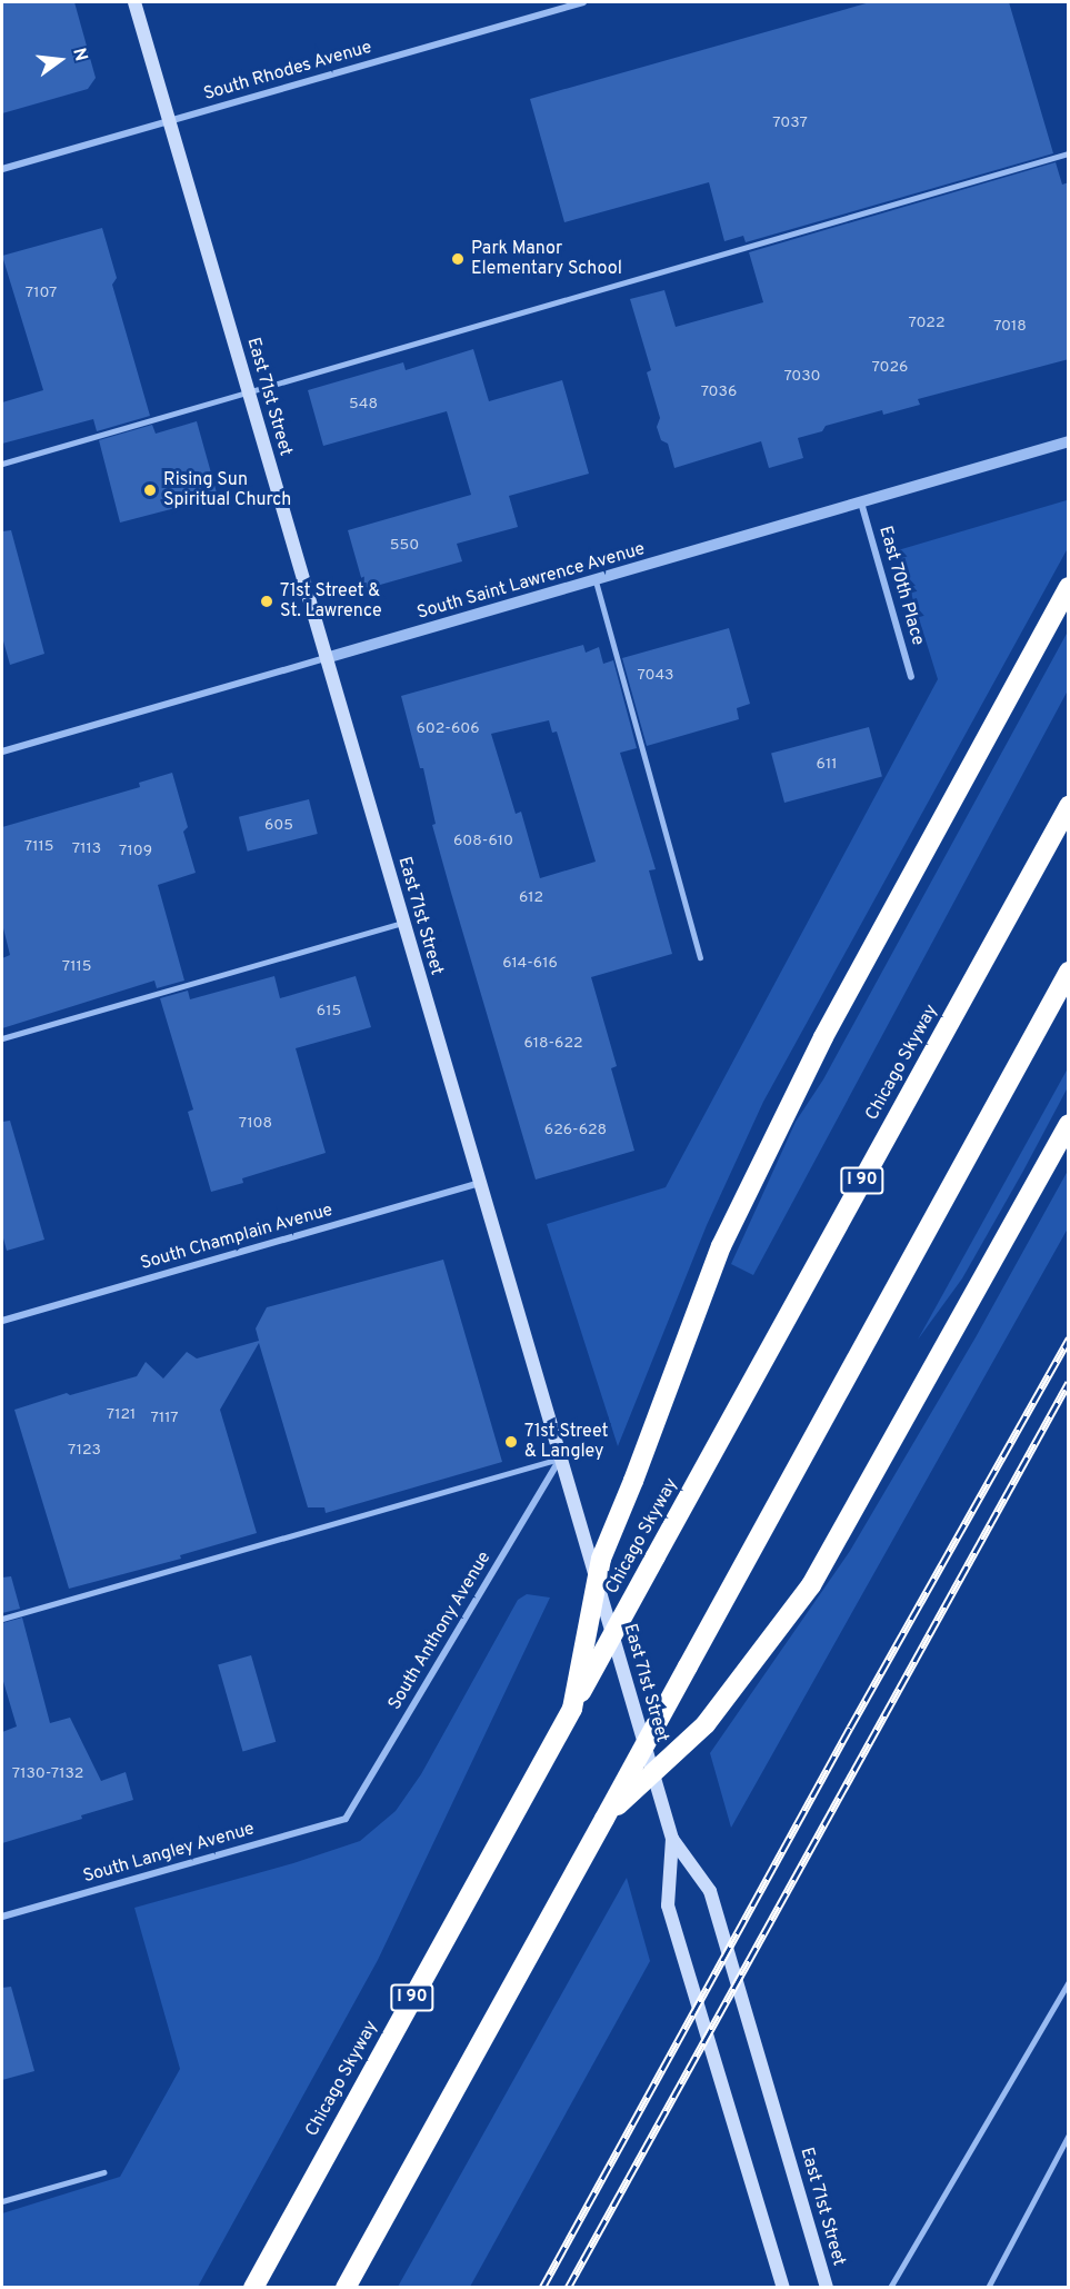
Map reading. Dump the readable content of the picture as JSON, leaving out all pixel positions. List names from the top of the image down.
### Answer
{
  "streets": {
    "highway": ["Chicago Skyway", "I 90"],
    "main road": ["East 71st Street"],
    "street": [
      "South Rhodes Avenue",
      "South Saint Lawrence Avenue",
      "East 70th Place",
      "South Champlain Avenue",
      "South Anthony Avenue",
      "South Langley Avenue"
    ]
  },
  "crossings": [
    ["South Rhodes Avenue", "East 71st Street"],
    ["East 71st Street", "South Saint Lawrence Avenue"],
    ["East 71st Street", "South Champlain Avenue"],
    ["East 71st Street", "South Anthony Avenue"],
    ["South Saint Lawrence Avenue", "East 70th Place"],
    ["South Anthony Avenue", "South Langley Avenue"]
  ],
  "places": [
    "Park Manor Elementary School",
    "Rising Sun Spiritual Church",
    "71st Street & St. Lawrence",
    "71st Street & Langley"
  ],
  "house_numbers": [
    "7037",
    "7107",
    "7022",
    "7018",
    "7026",
    "7030",
    "7036",
    "548",
    "550",
    "7043",
    "602-606",
    "611",
    "605",
    "608-610",
    "7115",
    "7113",
    "7109",
    "612",
    "614-616",
    "7115",
    "615",
    "618-622",
    "7108",
    "626-628",
    "7121",
    "7117",
    "7123",
    "7130-7132"
  ],
  "north": "right"
}
